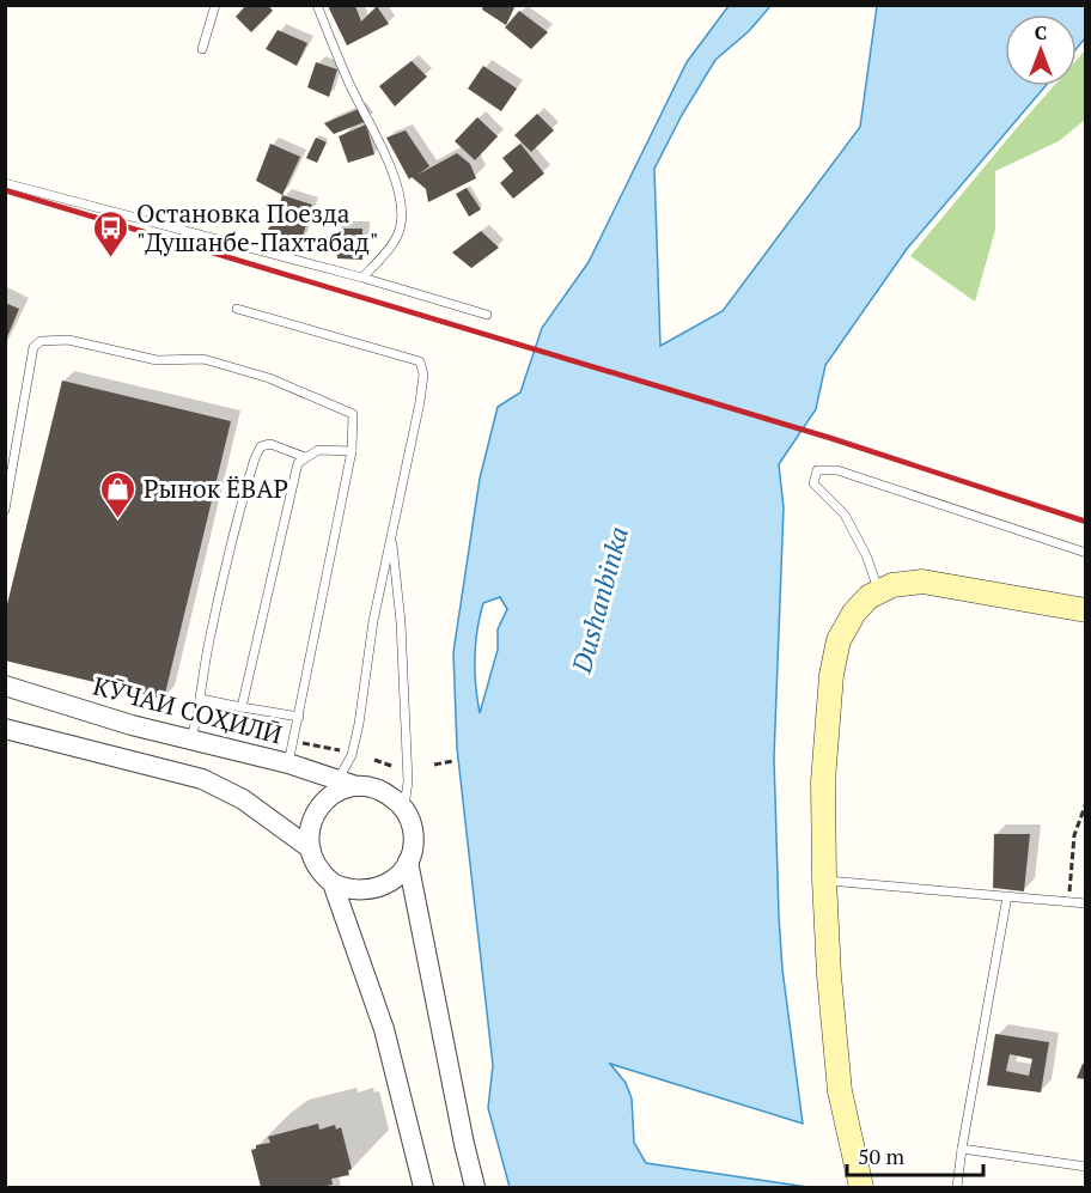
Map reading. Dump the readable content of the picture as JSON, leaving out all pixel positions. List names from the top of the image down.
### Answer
{
  "streets": {
    "street": ["КӮЧАИ СОҲИЛӢ"]
  },
  "water": ["Dushanbinka"],
  "places": {
    "bus stop": ["Остановка Поезда \"Душанбе-Пахтабад\""],
    "shop": ["Рынок ЁВАР"]
  },
  "scale_bar": "50 m",
  "north": "top"
}
